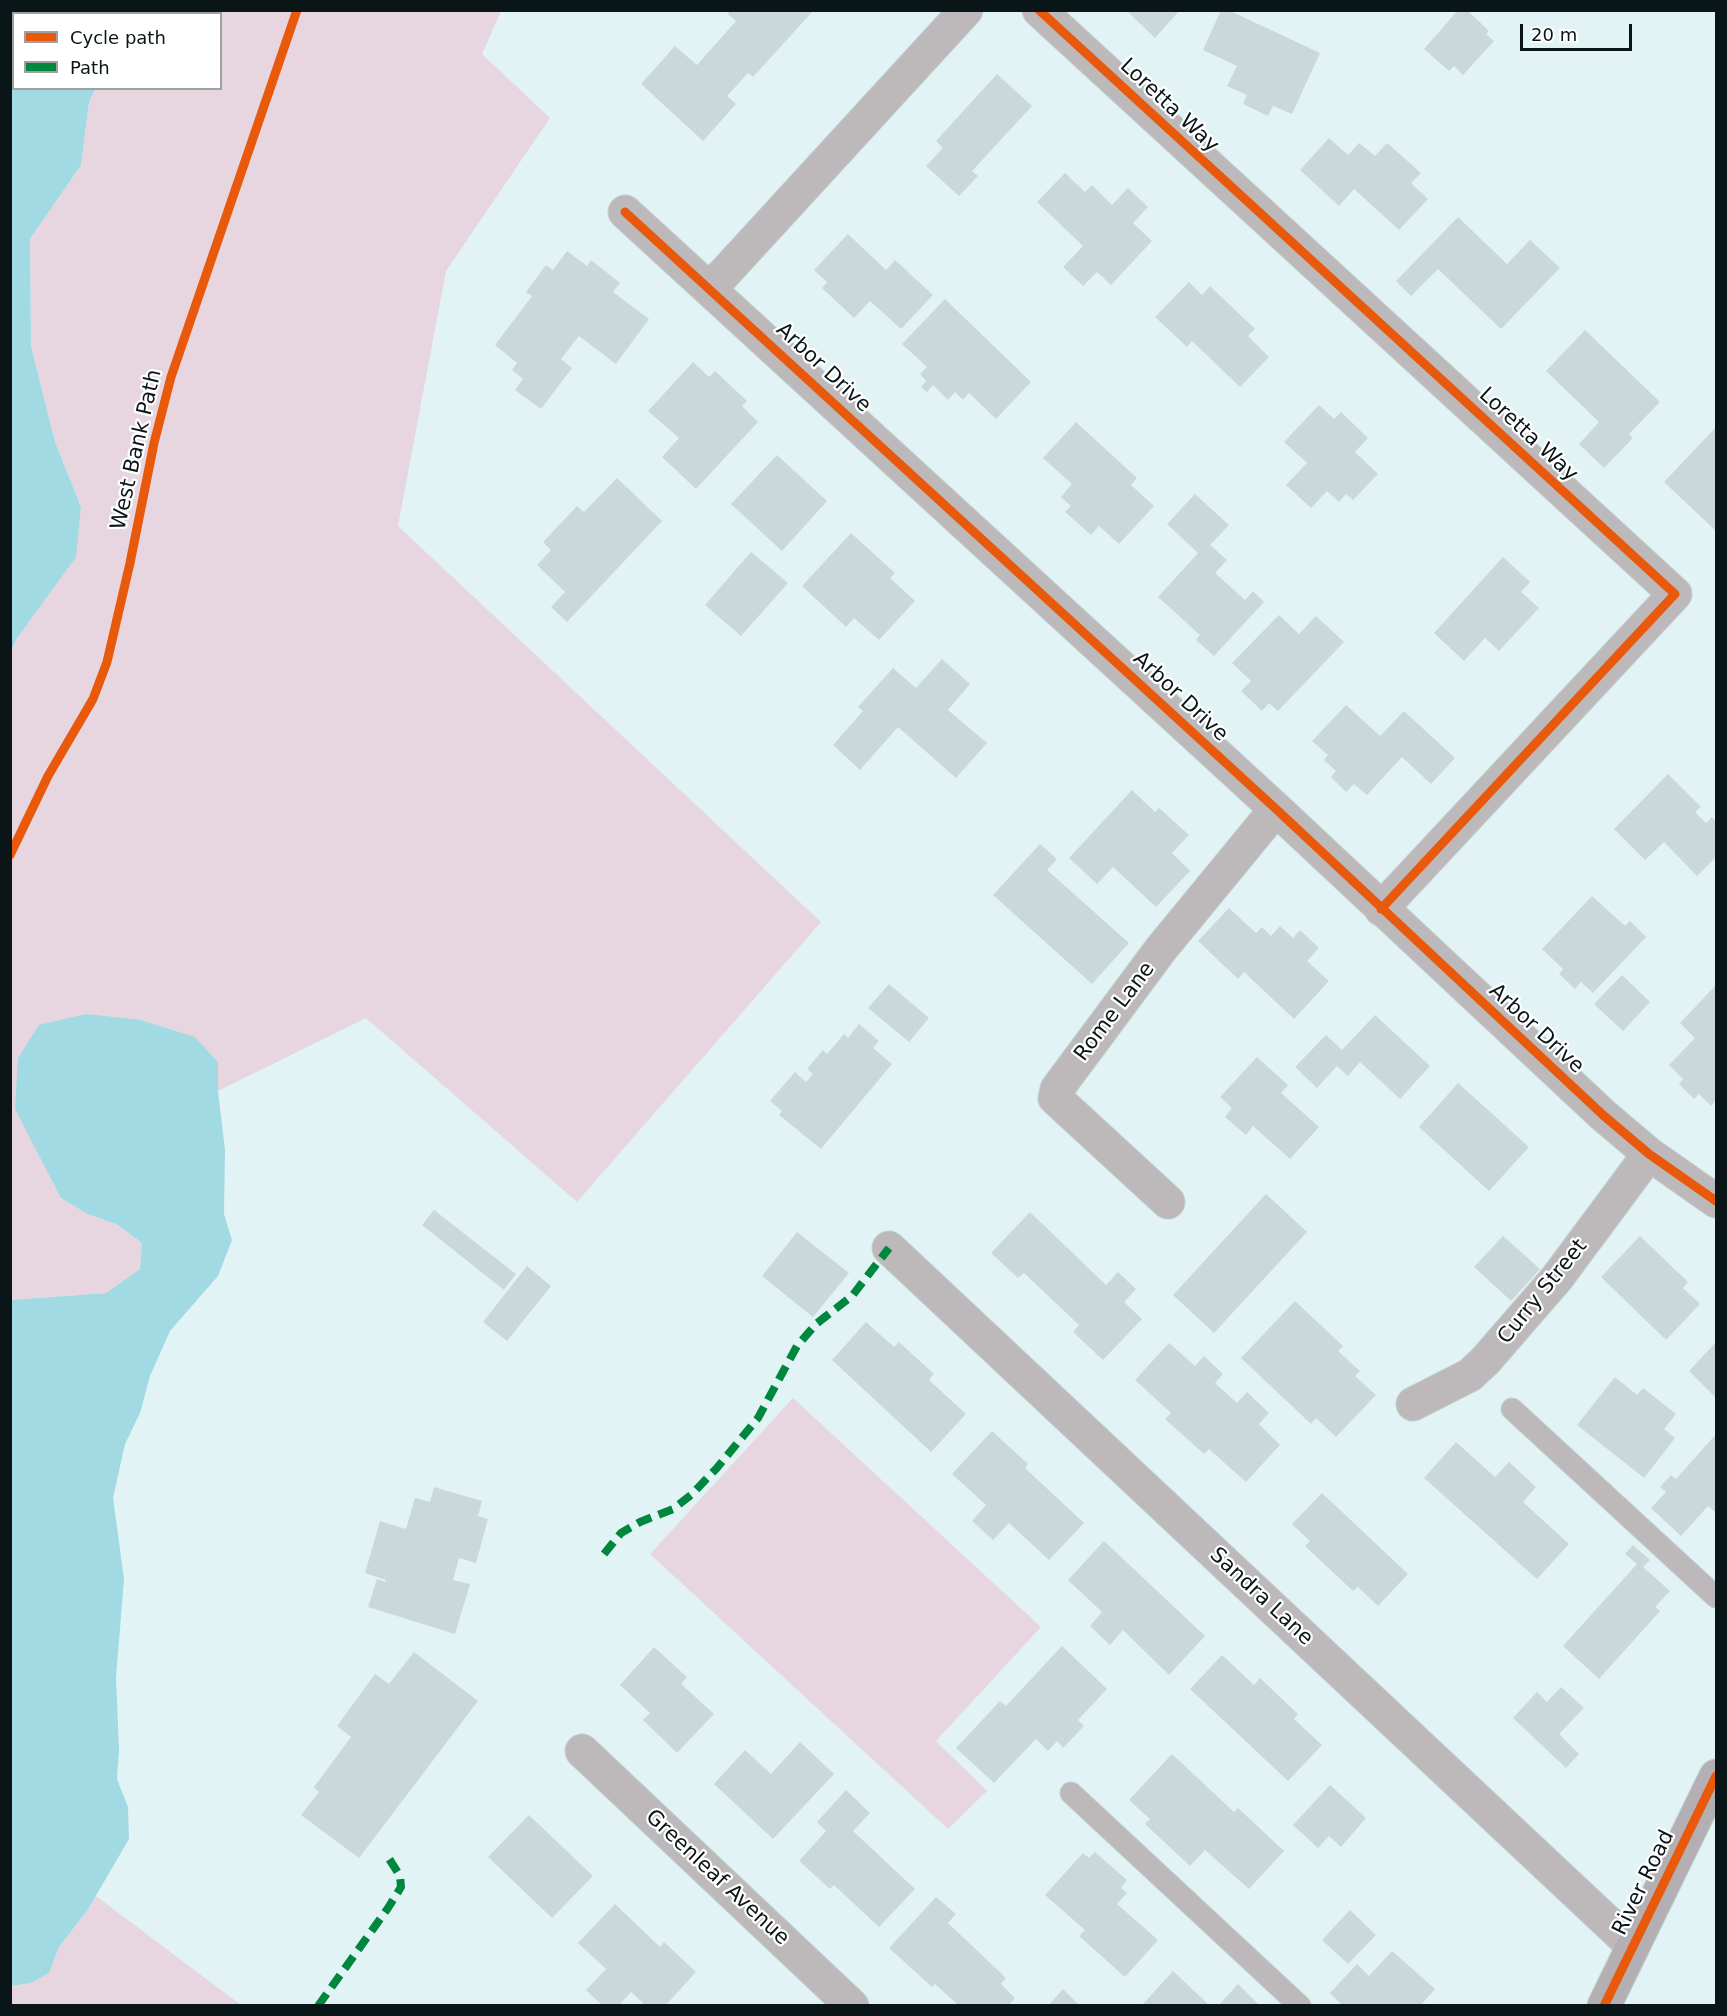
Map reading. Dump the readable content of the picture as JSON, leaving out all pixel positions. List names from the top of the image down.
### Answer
{
  "streets": {
    "main road": ["River Road"],
    "street": [
      "Loretta Way",
      "Arbor Drive",
      "Rome Lane",
      "Curry Street",
      "Sandra Lane",
      "Greenleaf Avenue"
    ],
    "cycle path": ["West Bank Path"]
  },
  "crossings": [
    ["Loretta Way", "Arbor Drive"],
    ["Arbor Drive", "Rome Lane"],
    ["Arbor Drive", "Curry Street"],
    ["Sandra Lane", "River Road"]
  ],
  "legend": ["Cycle path", "Path"],
  "scale_bar": "20 m"
}
